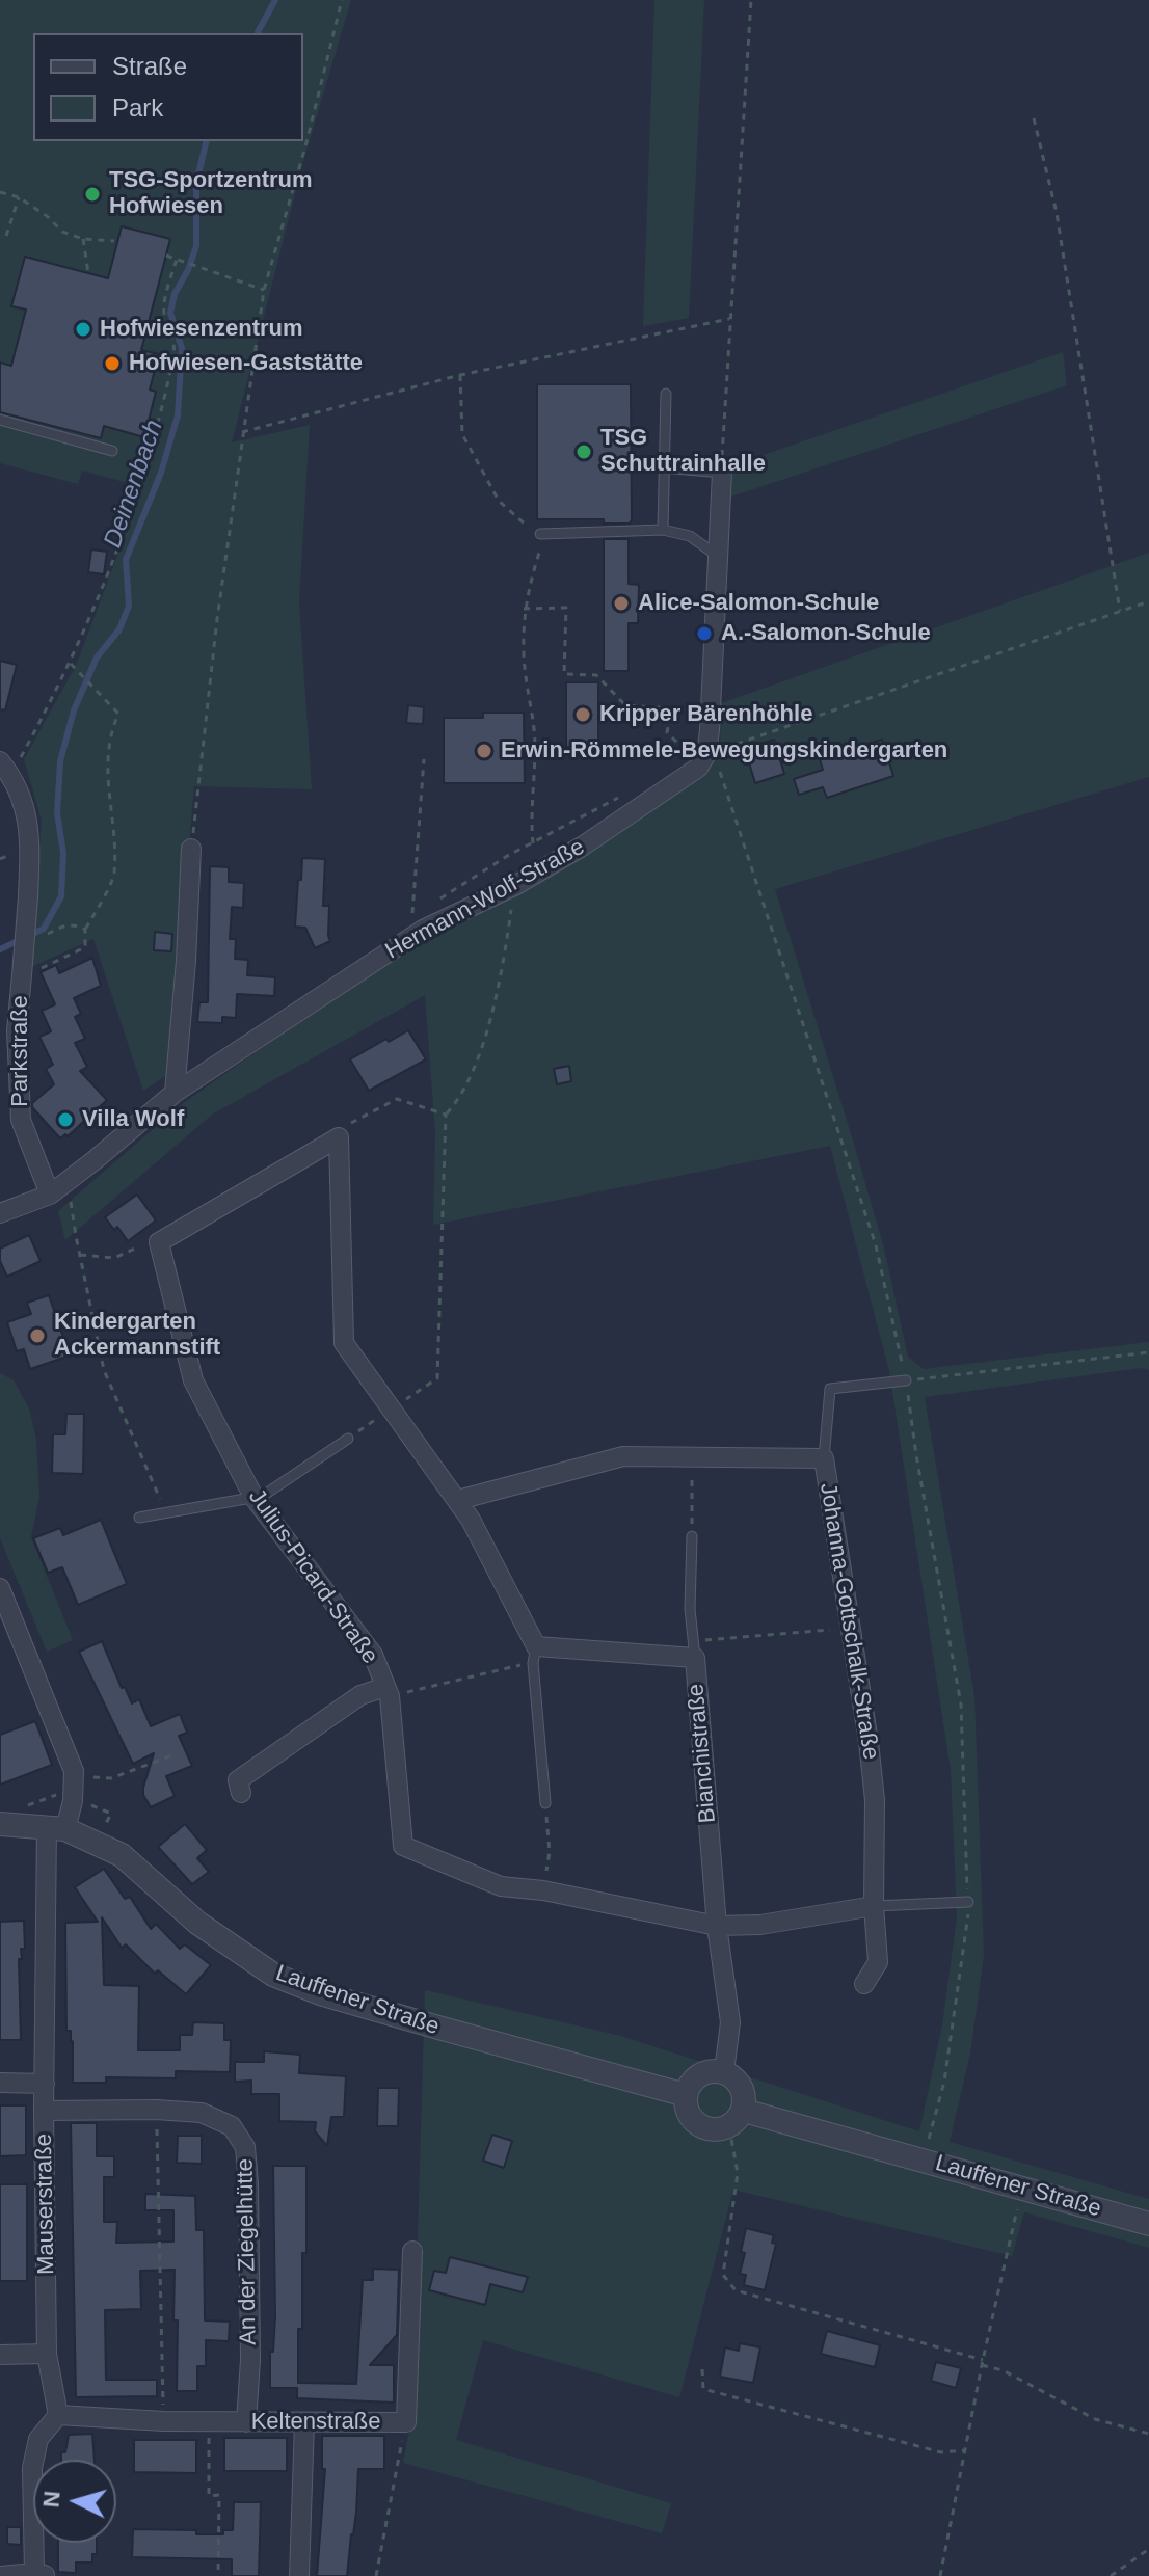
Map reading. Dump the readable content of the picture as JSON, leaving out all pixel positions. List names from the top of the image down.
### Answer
{
  "streets": {
    "street": [
      "Hermann-Wolf-Straße",
      "Parkstraße",
      "Julius-Picard-Straße",
      "Johanna-Gottschalk-Straße",
      "Bianchistraße",
      "Lauffener Straße",
      "Mauserstraße",
      "An der Ziegelhütte",
      "Keltenstraße"
    ]
  },
  "crossings": [
    ["Hermann-Wolf-Straße", "Parkstraße"],
    ["Julius-Picard-Straße", "Bianchistraße"],
    ["Bianchistraße", "Lauffener Straße"],
    ["Lauffener Straße", "Mauserstraße"],
    ["Mauserstraße", "An der Ziegelhütte"],
    ["Mauserstraße", "Keltenstraße"],
    ["An der Ziegelhütte", "Keltenstraße"]
  ],
  "water": ["Deinenbach"],
  "places": [
    "TSG-Sportzentrum Hofwiesen",
    "Hofwiesenzentrum",
    "Hofwiesen-Gaststätte",
    "TSG Schuttrainhalle",
    "Alice-Salomon-Schule",
    "A.-Salomon-Schule",
    "Kripper Bärenhöhle",
    "Erwin-Römmele-Bewegungskindergarten",
    "Villa Wolf",
    "Kindergarten Ackermannstift"
  ],
  "legend": ["Straße", "Park"],
  "north": "left"
}
